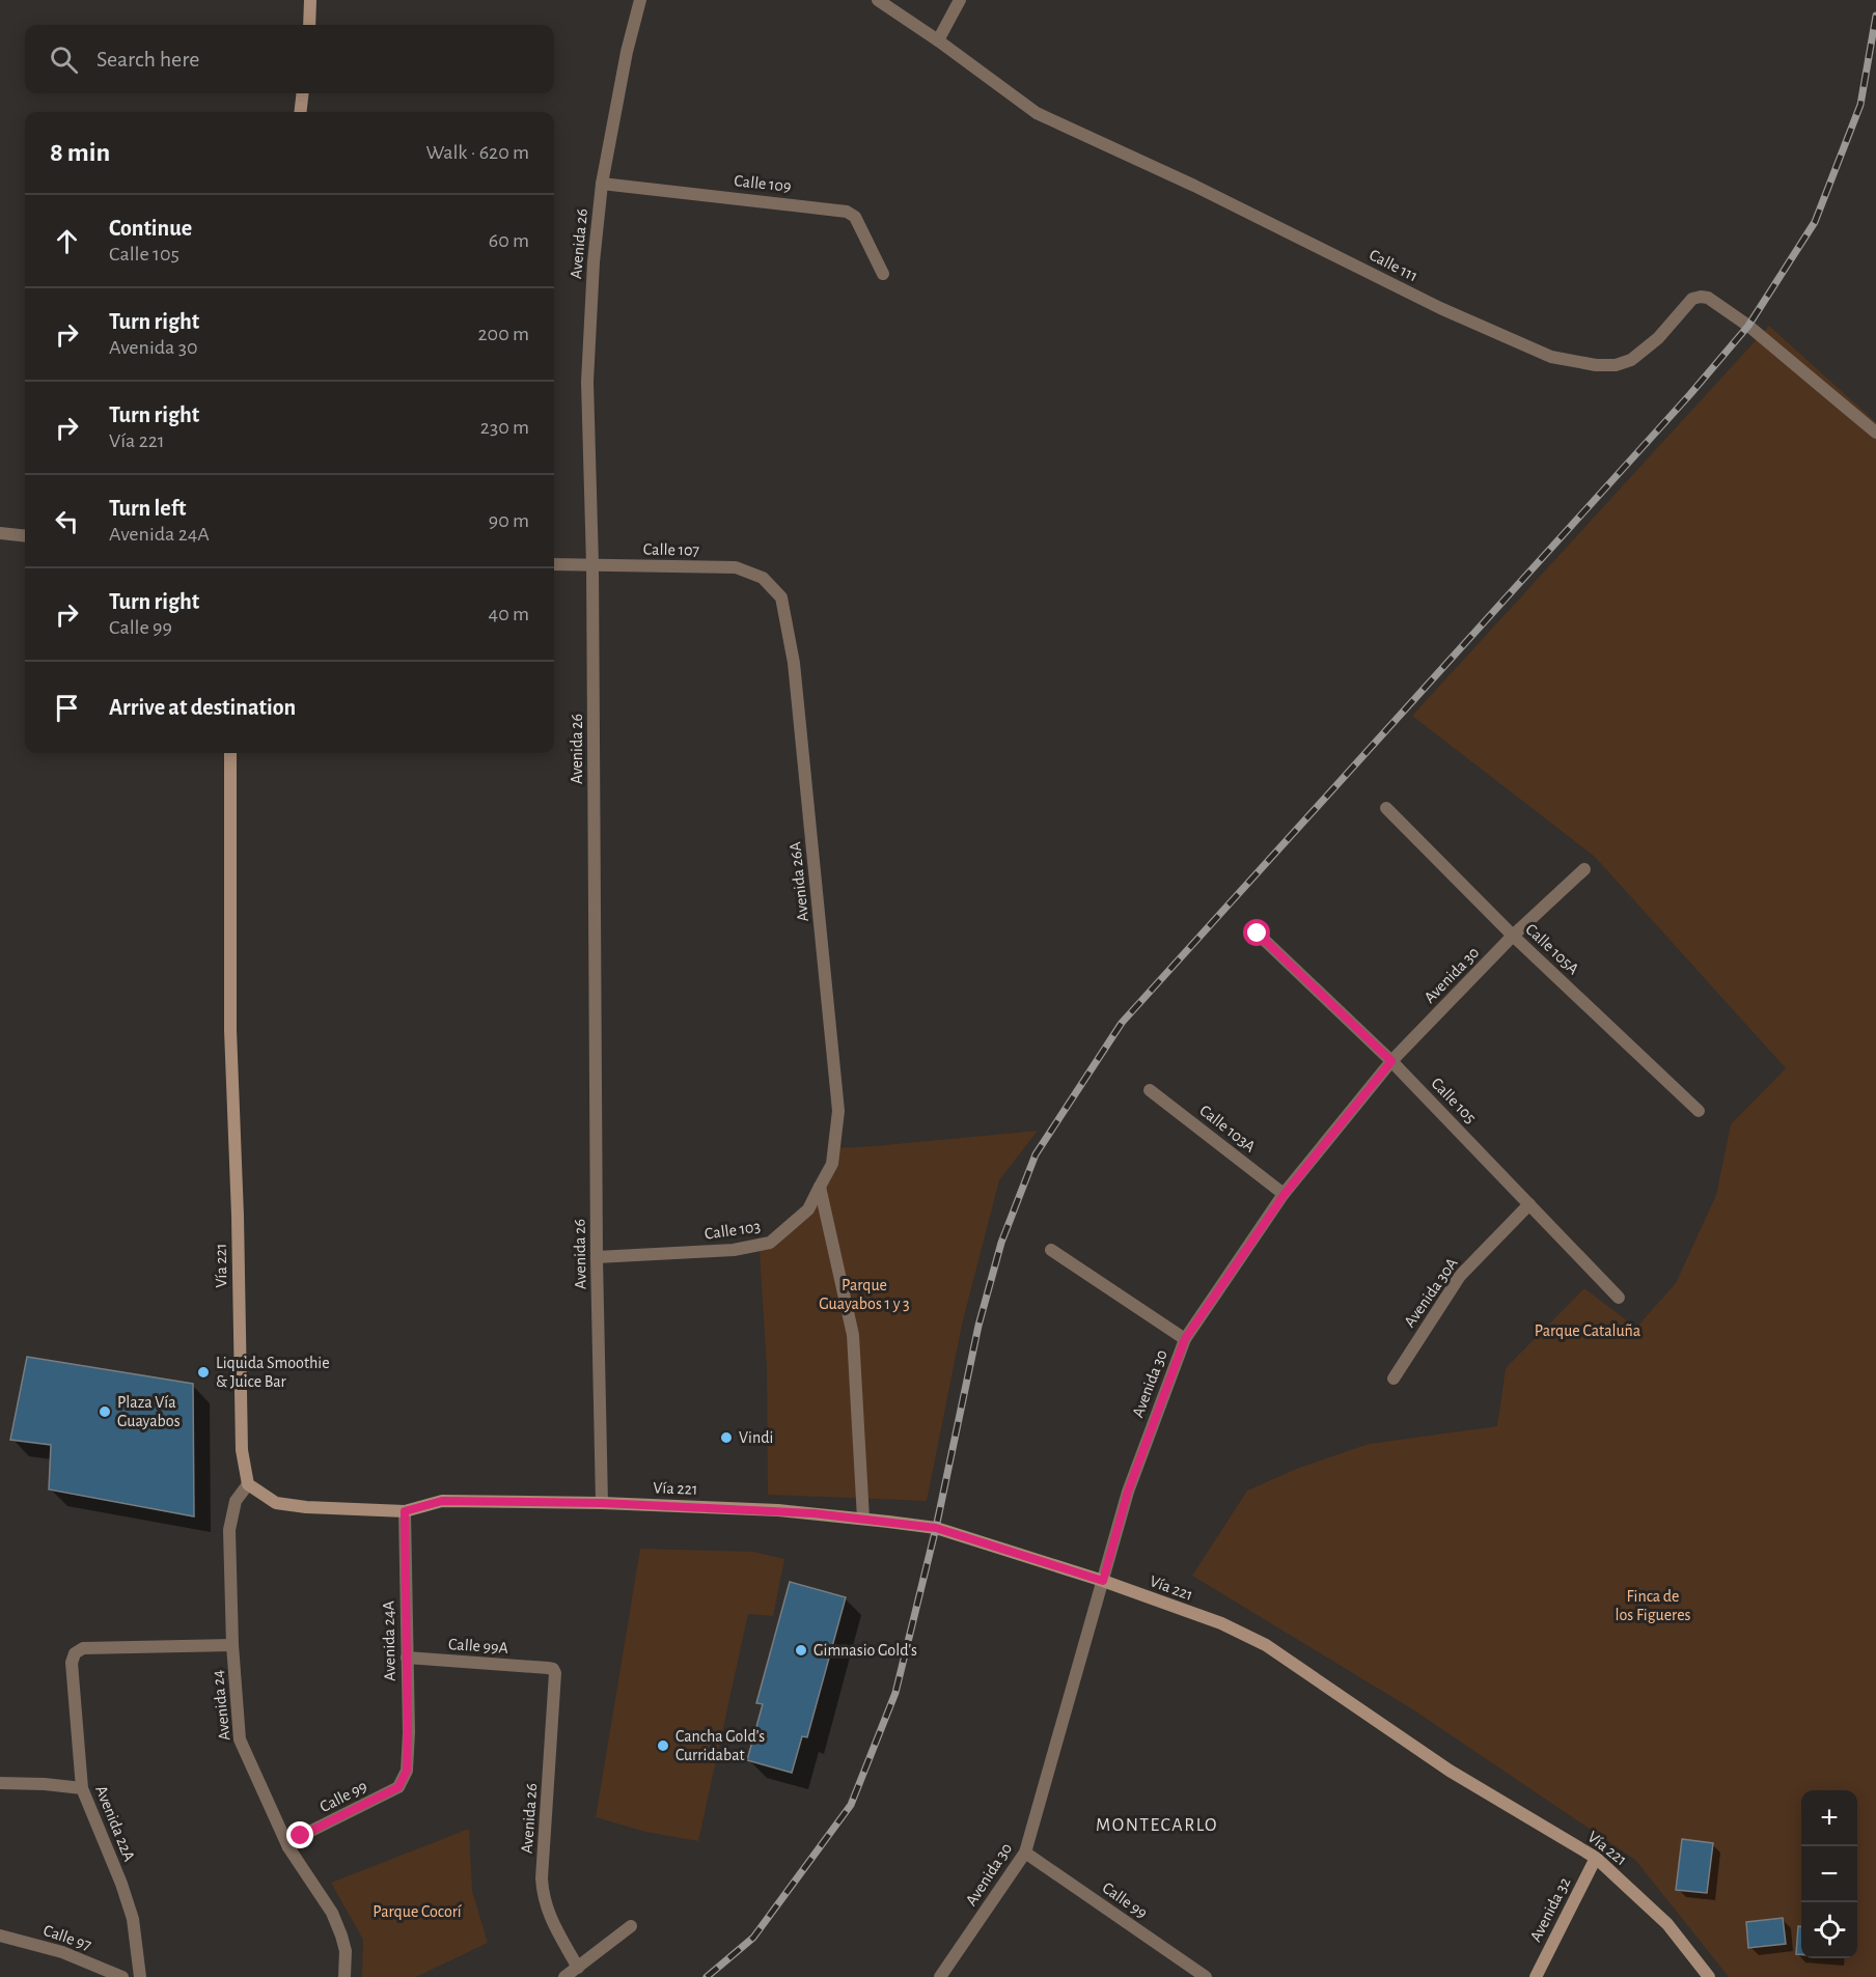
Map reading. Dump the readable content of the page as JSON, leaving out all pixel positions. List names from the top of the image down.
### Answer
{
  "streets": {
    "main road": ["Vía 221", "Avenida 32"],
    "street": [
      "Calle 109",
      "Avenida 26",
      "Calle 111",
      "Calle 107",
      "Avenida 26A",
      "Calle 105A",
      "Avenida 30",
      "Calle 105",
      "Calle 103A",
      "Calle 103",
      "Avenida 30A",
      "Avenida 24A",
      "Calle 99A",
      "Avenida 24",
      "Calle 99",
      "Avenida 22A",
      "Calle 97"
    ]
  },
  "crossings": [
    ["Calle 109", "Avenida 26"],
    ["Avenida 26", "Calle 107"],
    ["Avenida 26", "Calle 103"],
    ["Avenida 26", "Vía 221"],
    ["Avenida 26", "Calle 99A"],
    ["Calle 107", "Avenida 26A"],
    ["Avenida 26A", "Calle 103"],
    ["Calle 105A", "Avenida 30"],
    ["Avenida 30", "Calle 105"],
    ["Avenida 30", "Calle 103A"],
    ["Avenida 30", "Vía 221"],
    ["Avenida 30", "Calle 99"],
    ["Calle 105", "Avenida 30A"],
    ["Vía 221", "Avenida 24A"],
    ["Vía 221", "Avenida 24"],
    ["Vía 221", "Avenida 32"],
    ["Avenida 24A", "Calle 99A"],
    ["Avenida 24A", "Calle 99"],
    ["Avenida 24", "Calle 99"],
    ["Avenida 24", "Avenida 22A"]
  ],
  "districts": ["MONTECARLO"],
  "parks": [
    "Parque Guayabos 1 y 3",
    "Parque Cataluña",
    "Finca de los Figueres",
    "Parque Cocorí"
  ],
  "places": [
    "Liquida Smoothie & Juice Bar",
    "Plaza Vía Guayabos",
    "Vindi",
    "Gimnasio Gold's",
    "Cancha Gold's Curridabat"
  ],
  "page": {
    "search": "Search here",
    "heading": ["8 min", "Walk · 620 m"],
    "list": [
      ["Continue", "Calle 105", "60 m"],
      ["Turn right", "Avenida 30", "200 m"],
      ["Turn right", "Vía 221", "230 m"],
      ["Turn left", "Avenida 24A", "90 m"],
      ["Turn right", "Calle 99", "40 m"],
      "Arrive at destination"
    ],
    "map_buttons": ["+", "−"]
  }
}
